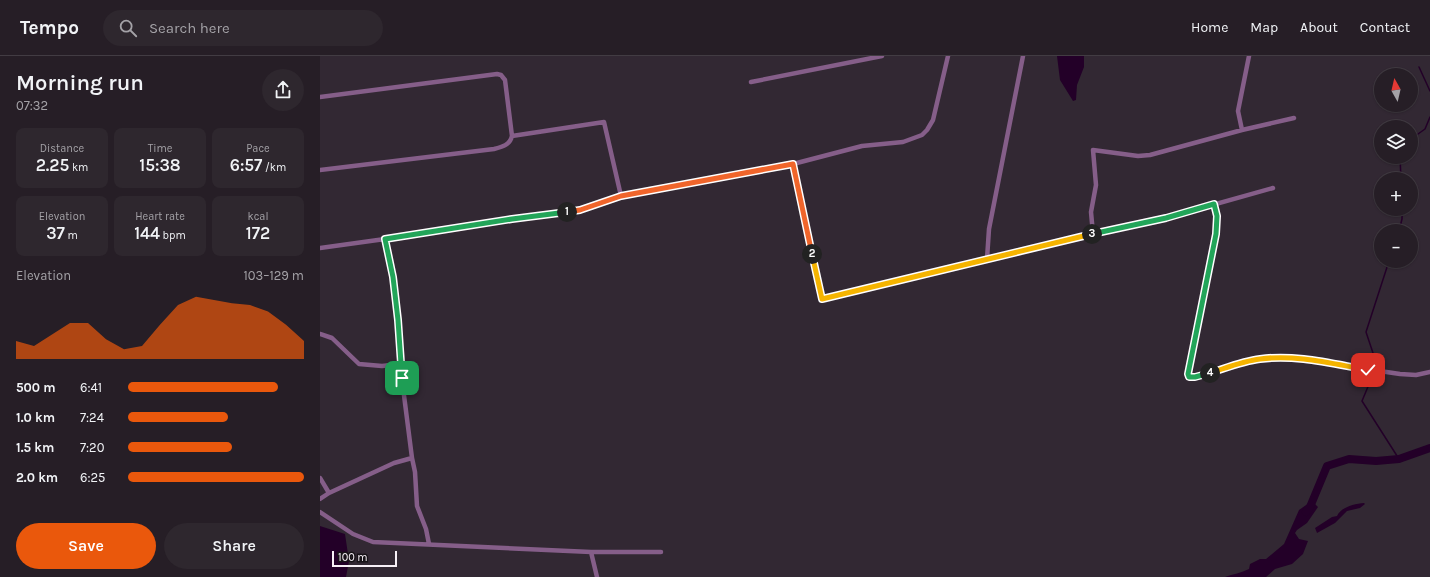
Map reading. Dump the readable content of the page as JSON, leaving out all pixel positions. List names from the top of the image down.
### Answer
{
  "scale_bar": "100 m",
  "north": "top",
  "page": {
    "header": "Tempo",
    "search": "Search here",
    "nav": [
      "Home",
      "Map",
      "About",
      "Contact"
    ],
    "heading": ["Morning run", "07:32"],
    "map_buttons": ["+", "−"],
    "stats": [
      ["Distance", "2.25 km"],
      ["Time", "15:38"],
      ["Pace", "6:57 /km"],
      ["Elevation", "37 m"],
      ["Heart rate", "144 bpm"],
      ["kcal", "172"]
    ],
    "pins": [
      "1",
      "3",
      "2",
      "4"
    ],
    "chart": ["Elevation", "103–129 m"],
    "list": [
      {
        "name": "500 m",
        "note": "6:41"
      },
      {
        "name": "1.0 km",
        "note": "7:24"
      },
      {
        "name": "1.5 km",
        "note": "7:20"
      },
      {
        "name": "2.0 km",
        "note": "6:25"
      }
    ],
    "buttons": ["Save", "Share"],
    "scale": "100 m"
  }
}
